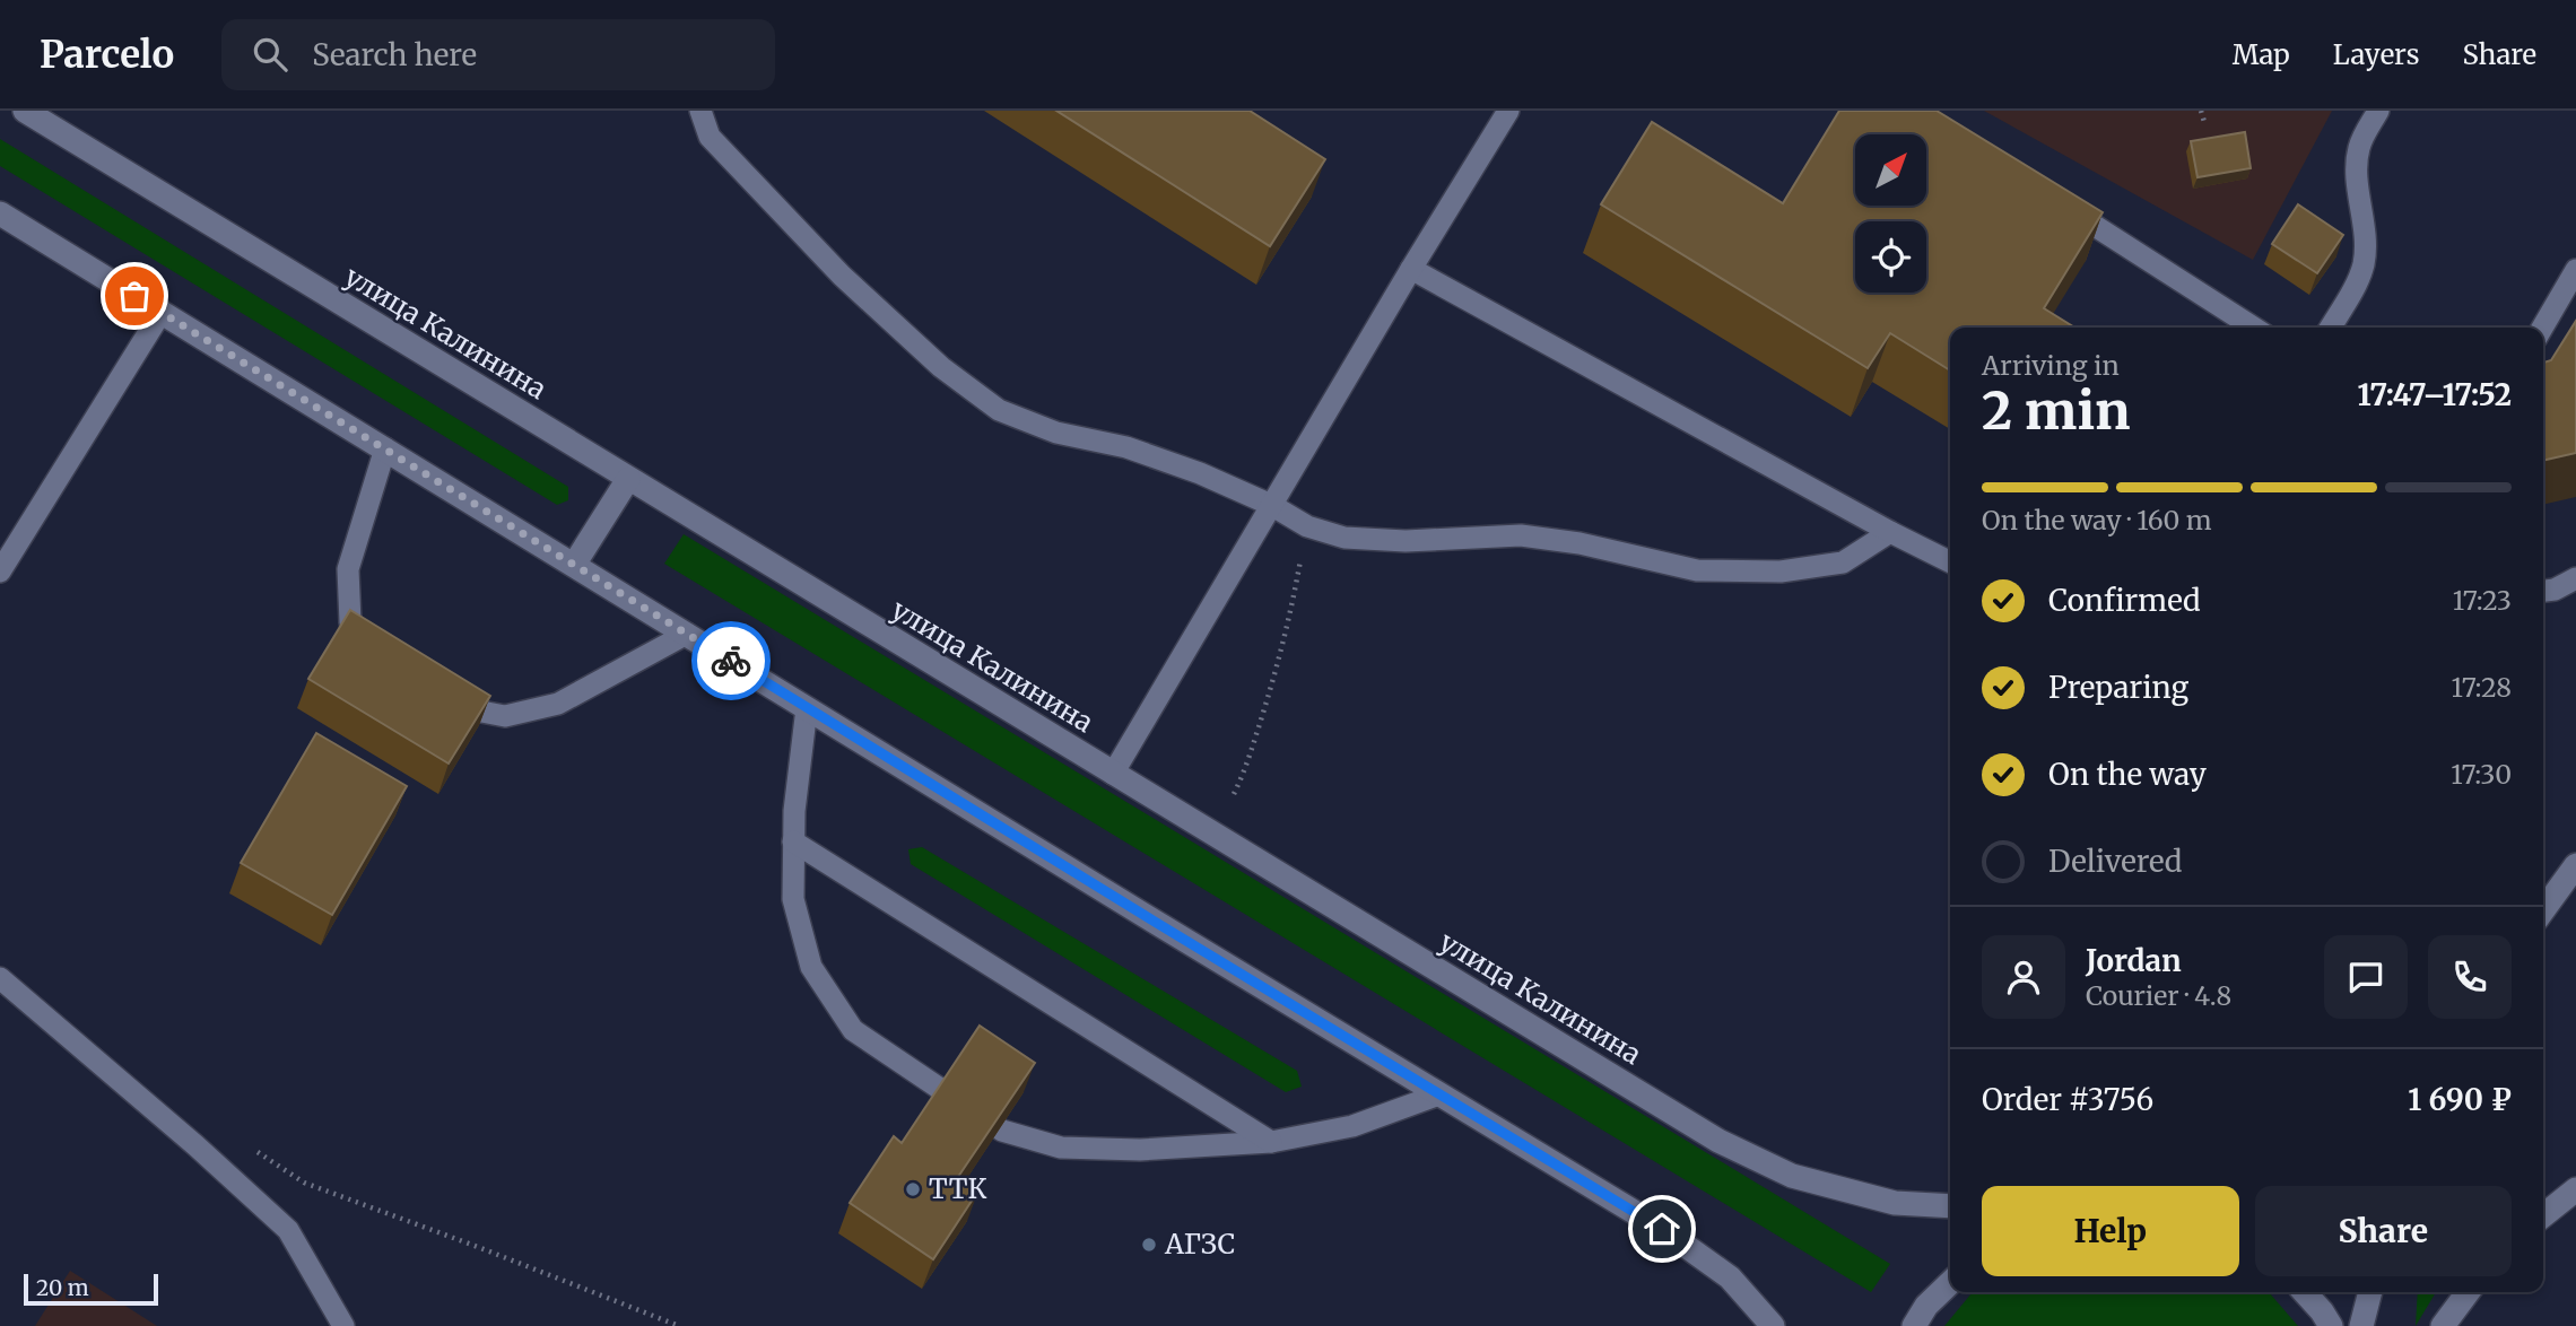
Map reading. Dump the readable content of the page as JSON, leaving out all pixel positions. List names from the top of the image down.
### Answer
{
  "streets": {
    "main road": ["улица Калинина"]
  },
  "places": ["ТТК", "АГЗС"],
  "scale_bar": "20 m",
  "north": "top right",
  "page": {
    "header": "Parcelo",
    "search": "Search here",
    "nav": ["Map", "Layers", "Share"],
    "heading": ["2 min", "Arriving in", "17:47–17:52"],
    "panel": [
      "Jordan",
      "Courier · 4.8",
      "Order #3756",
      "1 690 ₽"
    ],
    "bar": "On the way · 160 m",
    "list": [
      ["Confirmed", "17:23"],
      ["Preparing", "17:28"],
      ["On the way", "17:30"],
      "Delivered"
    ],
    "buttons": ["Help", "Share"],
    "scale": "20 m"
  }
}
